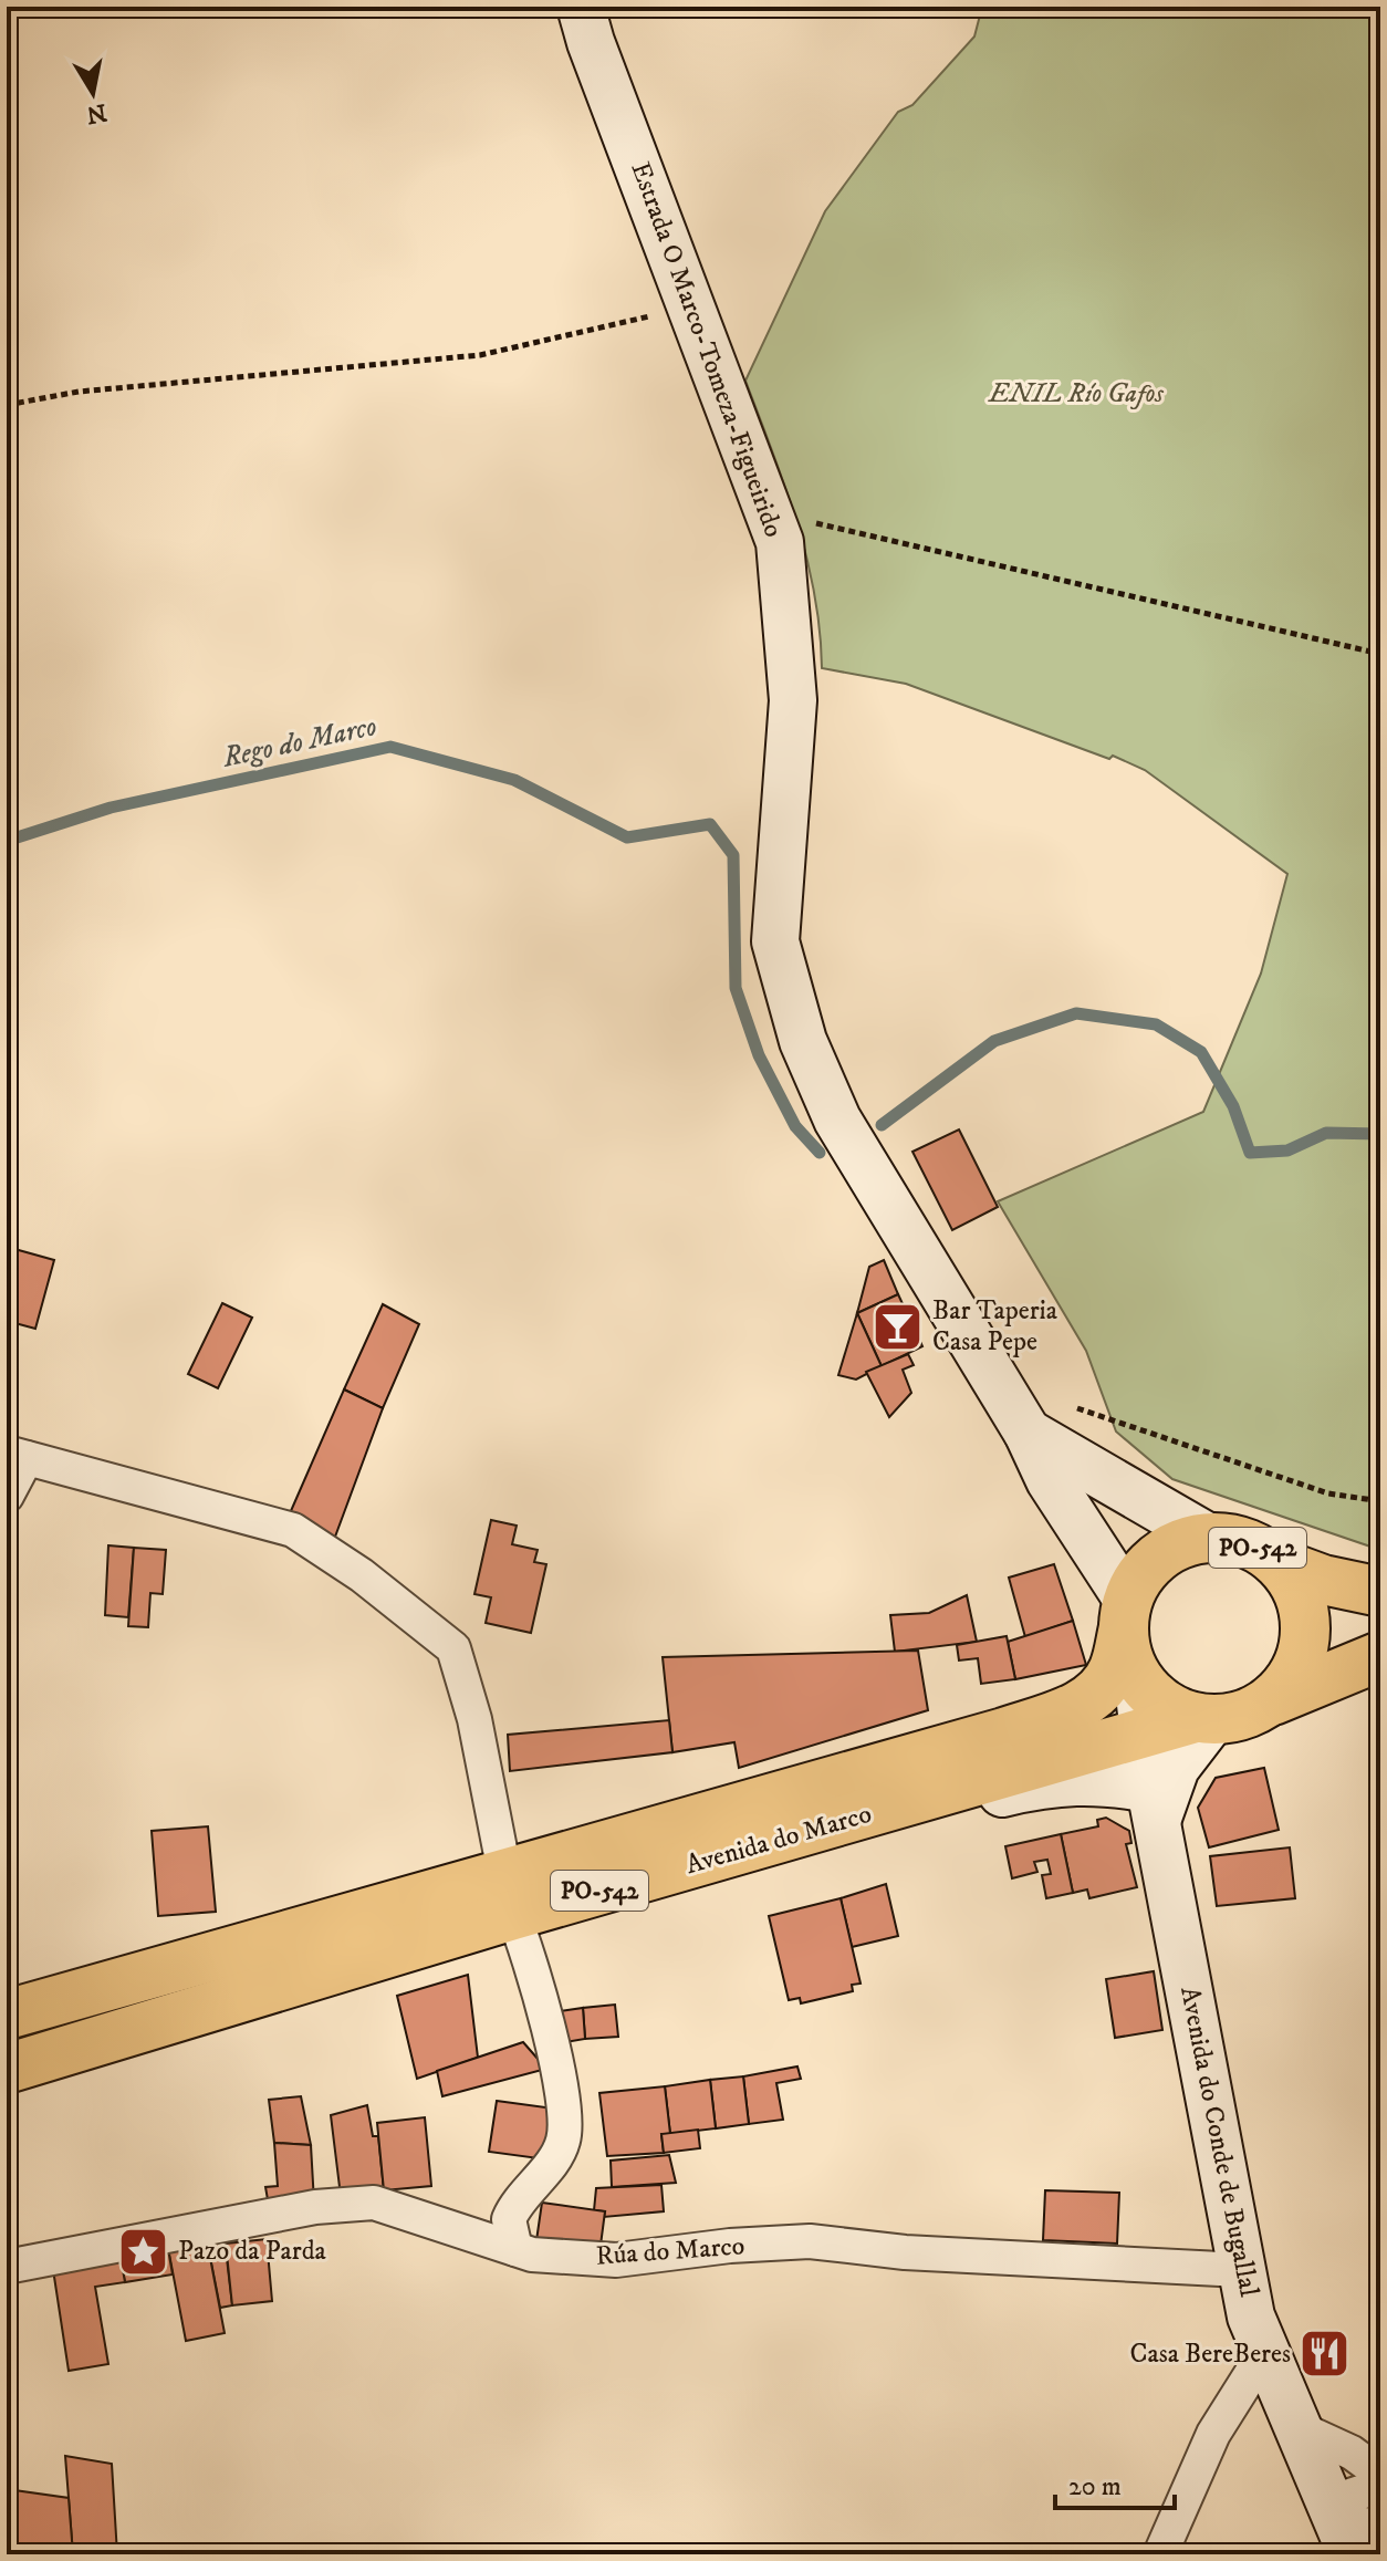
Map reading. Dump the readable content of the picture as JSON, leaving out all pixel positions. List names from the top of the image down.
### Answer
{
  "streets": {
    "main road": ["PO-542", "Avenida do Marco"],
    "street": ["Estrada O Marco-Tomeza-Figueirido", "Avenida do Conde de Bugallal", "Rúa do Marco"]
  },
  "crossings": [
    ["Estrada O Marco-Tomeza-Figueirido", "PO-542"],
    ["Estrada O Marco-Tomeza-Figueirido", "Avenida do Marco"],
    ["Estrada O Marco-Tomeza-Figueirido", "Avenida do Conde de Bugallal"],
    ["PO-542", "Avenida do Marco"],
    ["PO-542", "Avenida do Conde de Bugallal"],
    ["Avenida do Marco", "Avenida do Conde de Bugallal"],
    ["Avenida do Conde de Bugallal", "Rúa do Marco"]
  ],
  "water": ["Rego do Marco"],
  "parks": ["ENIL Río Gafos"],
  "places": {
    "bar": ["Bar Taperia Casa Pepe"],
    "place": ["Pazo da Parda"],
    "restaurant": ["Casa BereBeres"]
  },
  "scale_bar": "20 m",
  "north": "bottom"
}
